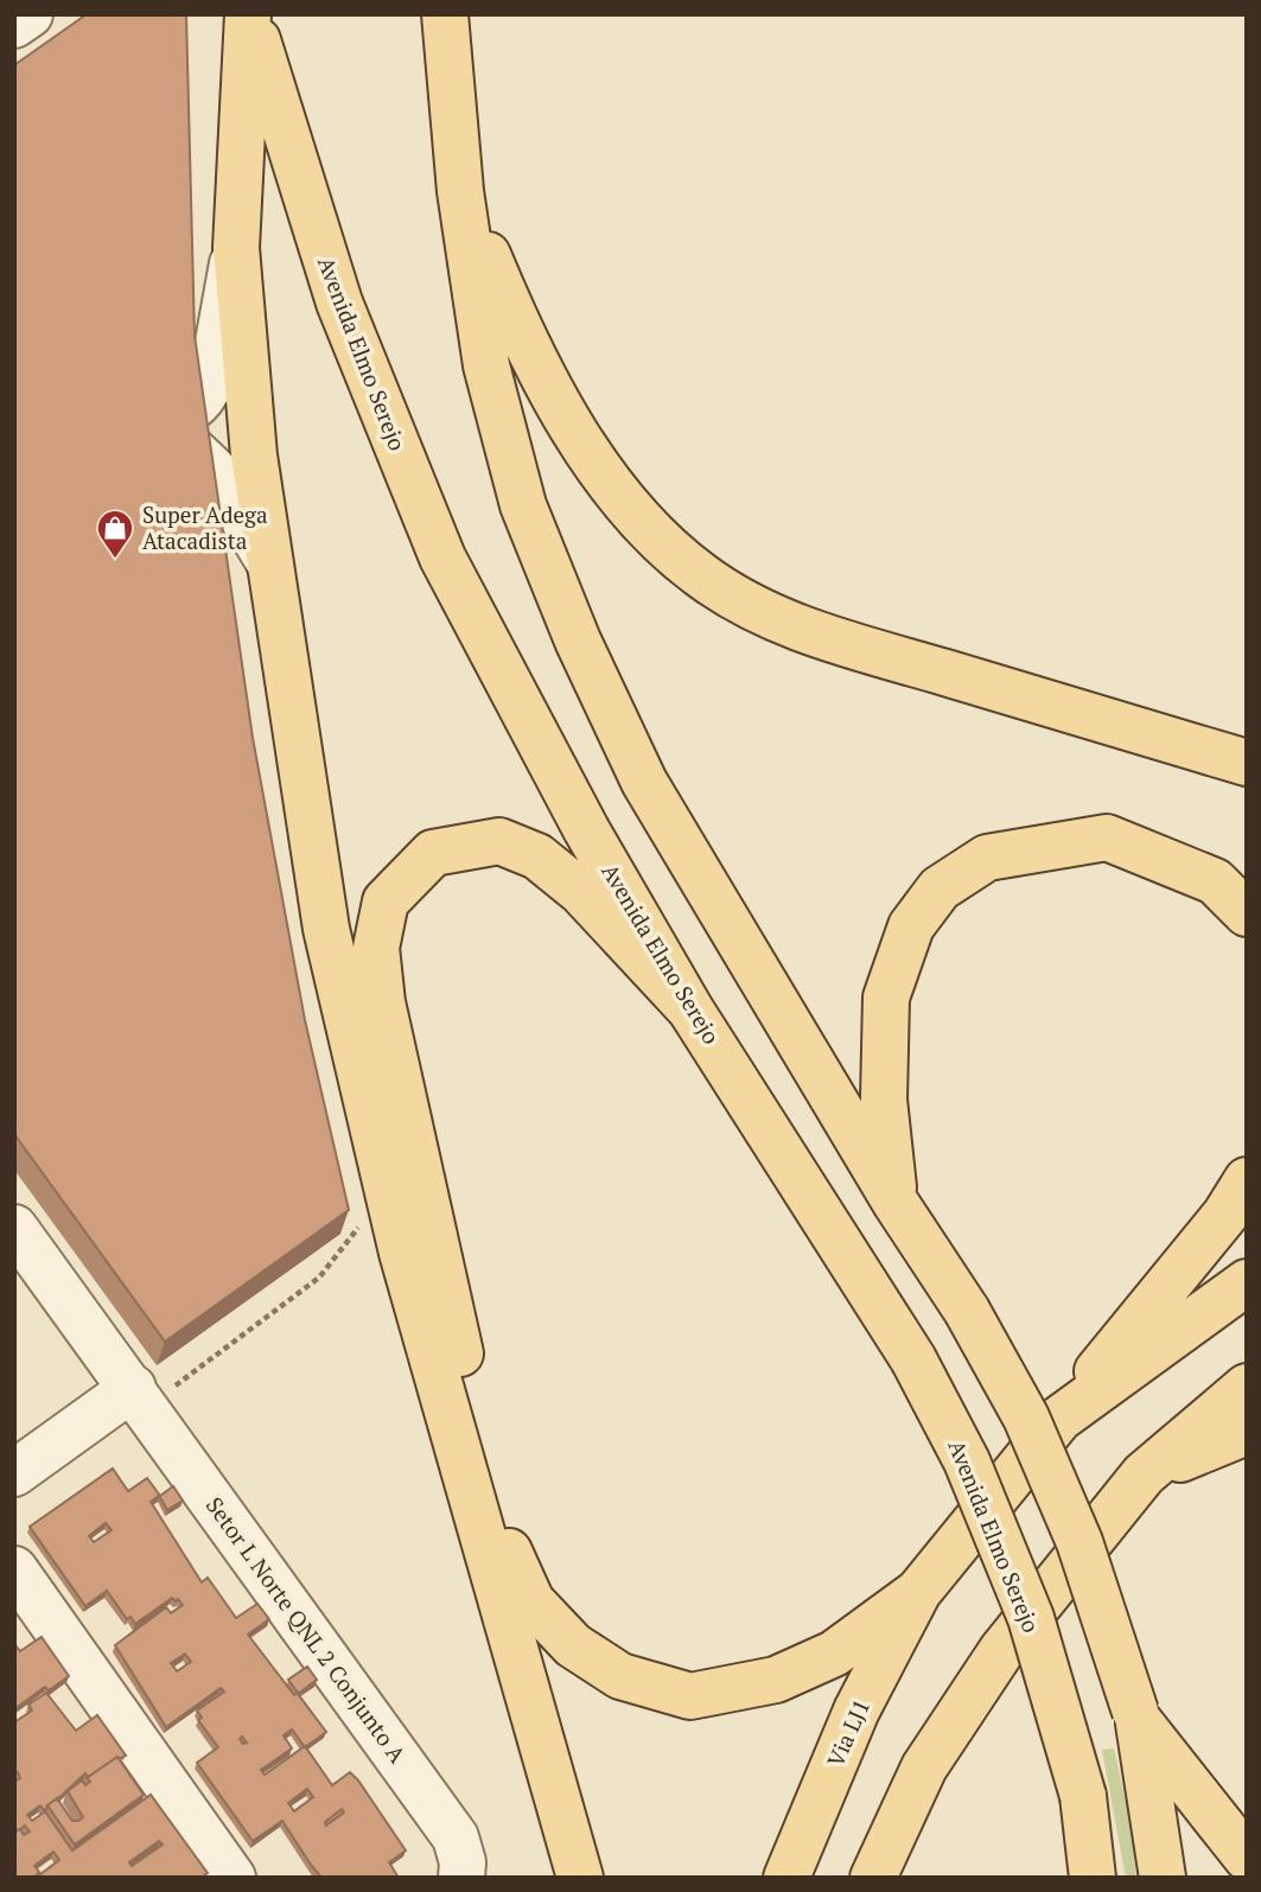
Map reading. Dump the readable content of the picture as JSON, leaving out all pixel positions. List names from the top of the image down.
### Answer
{
  "streets": {
    "main road": ["Avenida Elmo Serejo", "Via LJ1"],
    "street": ["Setor L Norte QNL 2 Conjunto A"]
  },
  "places": {
    "shop": ["Super Adega Atacadista"]
  }
}
